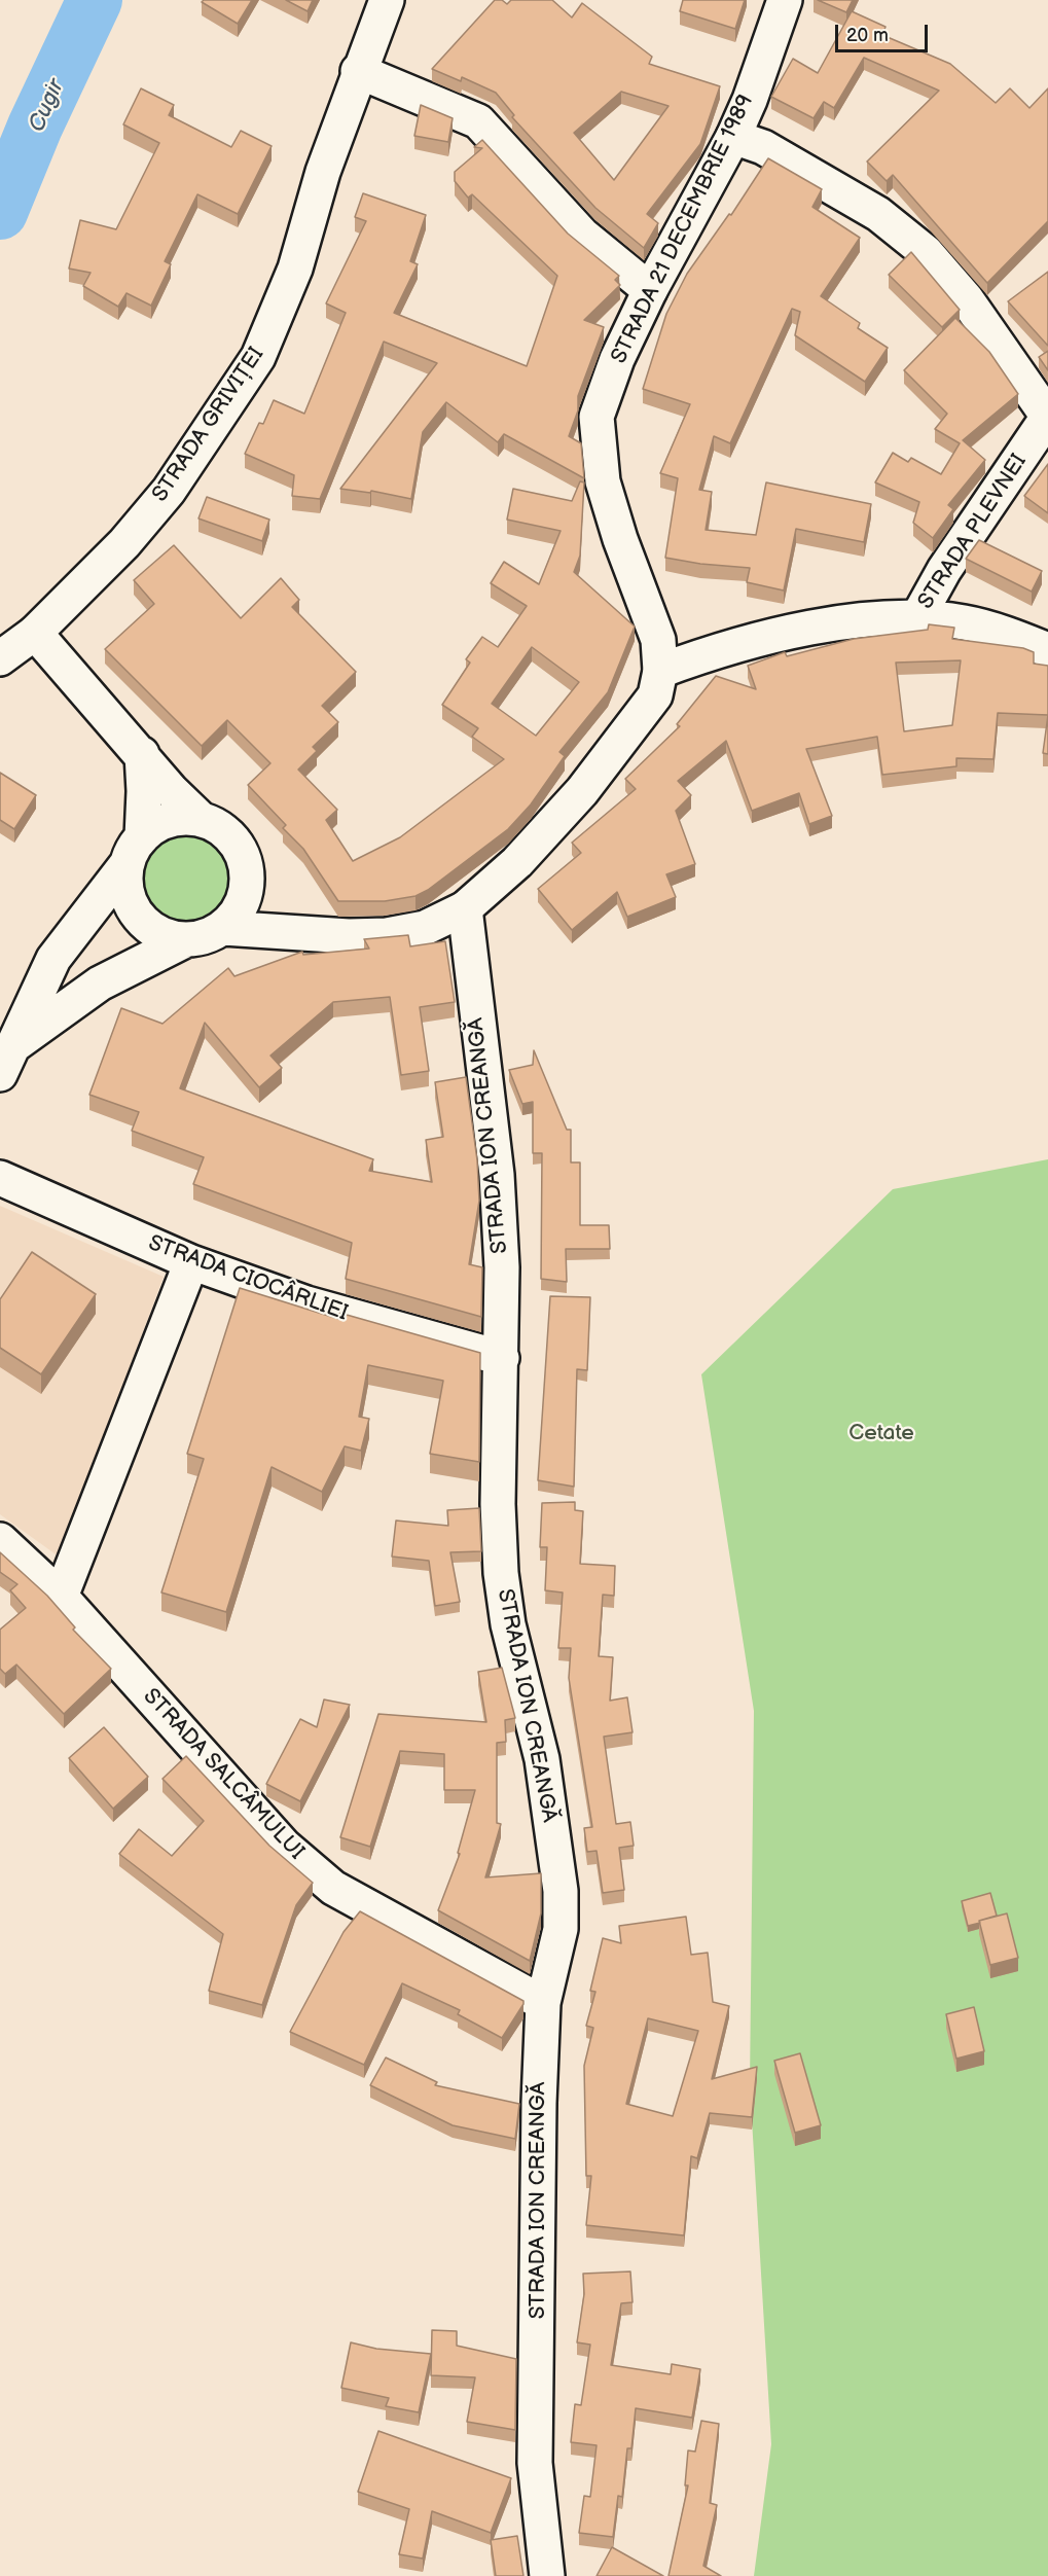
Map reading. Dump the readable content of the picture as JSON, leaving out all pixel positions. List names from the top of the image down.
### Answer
{
  "streets": {
    "street": [
      "STRADA 21 DECEMBRIE 1989",
      "STRADA GRIVIȚEI",
      "STRADA PLEVNEI",
      "STRADA ION CREANGĂ",
      "STRADA CIOCÂRLIEI",
      "STRADA SALCÂMULUI"
    ]
  },
  "crossings": [
    ["STRADA 21 DECEMBRIE 1989", "STRADA ION CREANGĂ"],
    ["STRADA ION CREANGĂ", "STRADA CIOCÂRLIEI"],
    ["STRADA ION CREANGĂ", "STRADA SALCÂMULUI"]
  ],
  "water": ["Cugir"],
  "parks": ["Cetate"],
  "scale_bar": "20 m"
}
